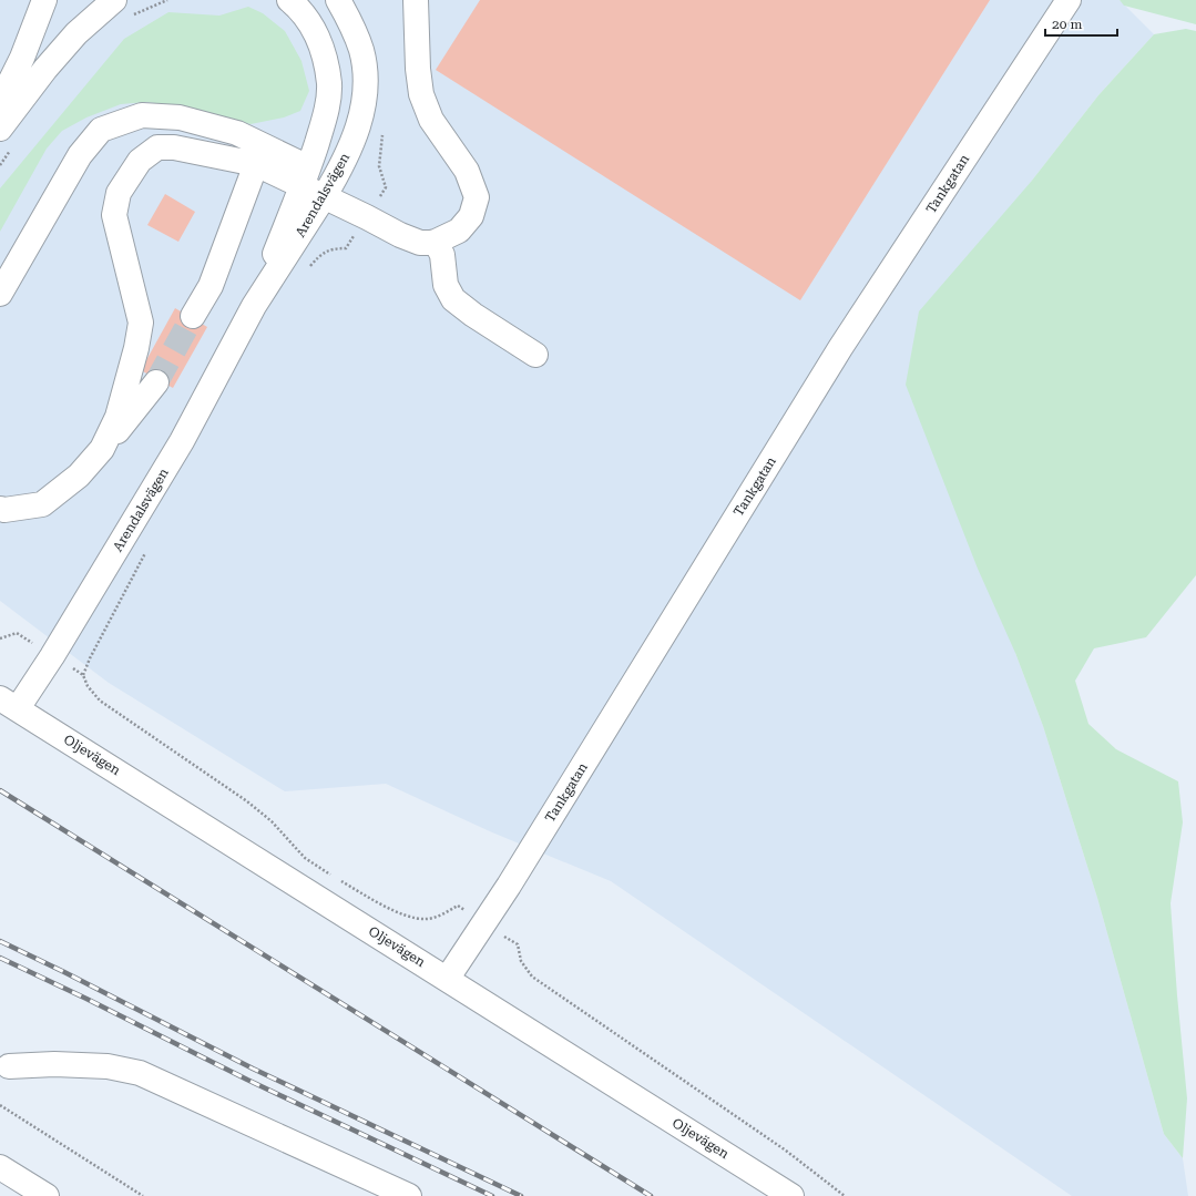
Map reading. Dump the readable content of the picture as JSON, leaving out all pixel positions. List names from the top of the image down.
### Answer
{
  "streets": {
    "street": ["Tankgatan", "Arendalsvägen", "Oljevägen"]
  },
  "crossings": [
    ["Tankgatan", "Oljevägen"],
    ["Arendalsvägen", "Oljevägen"]
  ],
  "scale_bar": "20 m"
}
